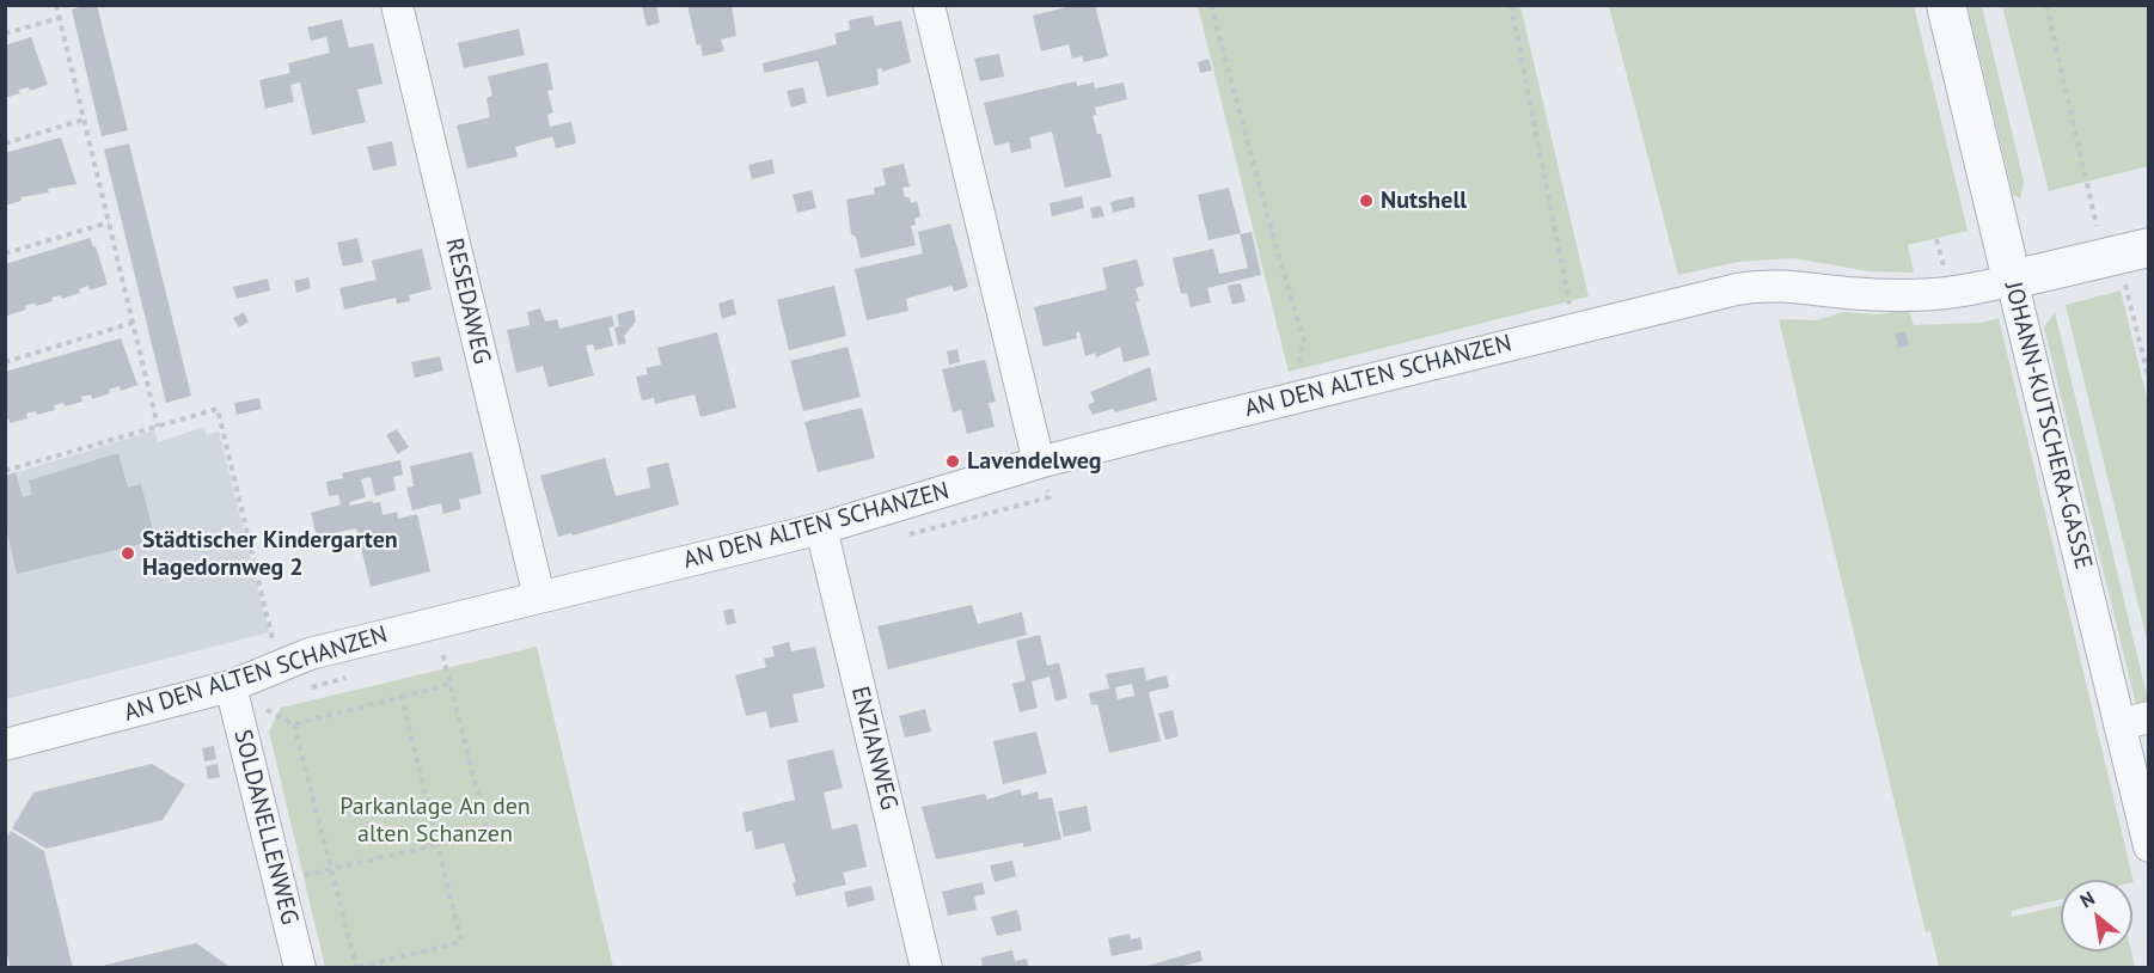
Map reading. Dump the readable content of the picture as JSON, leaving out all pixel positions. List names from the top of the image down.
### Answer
{
  "streets": {
    "street": [
      "RESEDAWEG",
      "AN DEN ALTEN SCHANZEN",
      "JOHANN-KUTSCHERA-GASSE",
      "ENZIANWEG",
      "SOLDANELLENWEG"
    ]
  },
  "crossings": [
    ["RESEDAWEG", "AN DEN ALTEN SCHANZEN"],
    ["AN DEN ALTEN SCHANZEN", "JOHANN-KUTSCHERA-GASSE"],
    ["AN DEN ALTEN SCHANZEN", "ENZIANWEG"],
    ["AN DEN ALTEN SCHANZEN", "SOLDANELLENWEG"]
  ],
  "parks": ["Parkanlage An den alten Schanzen"],
  "places": ["Nutshell", "Lavendelweg", "Städtischer Kindergarten Hagedornweg 2"],
  "north": "top left"
}
